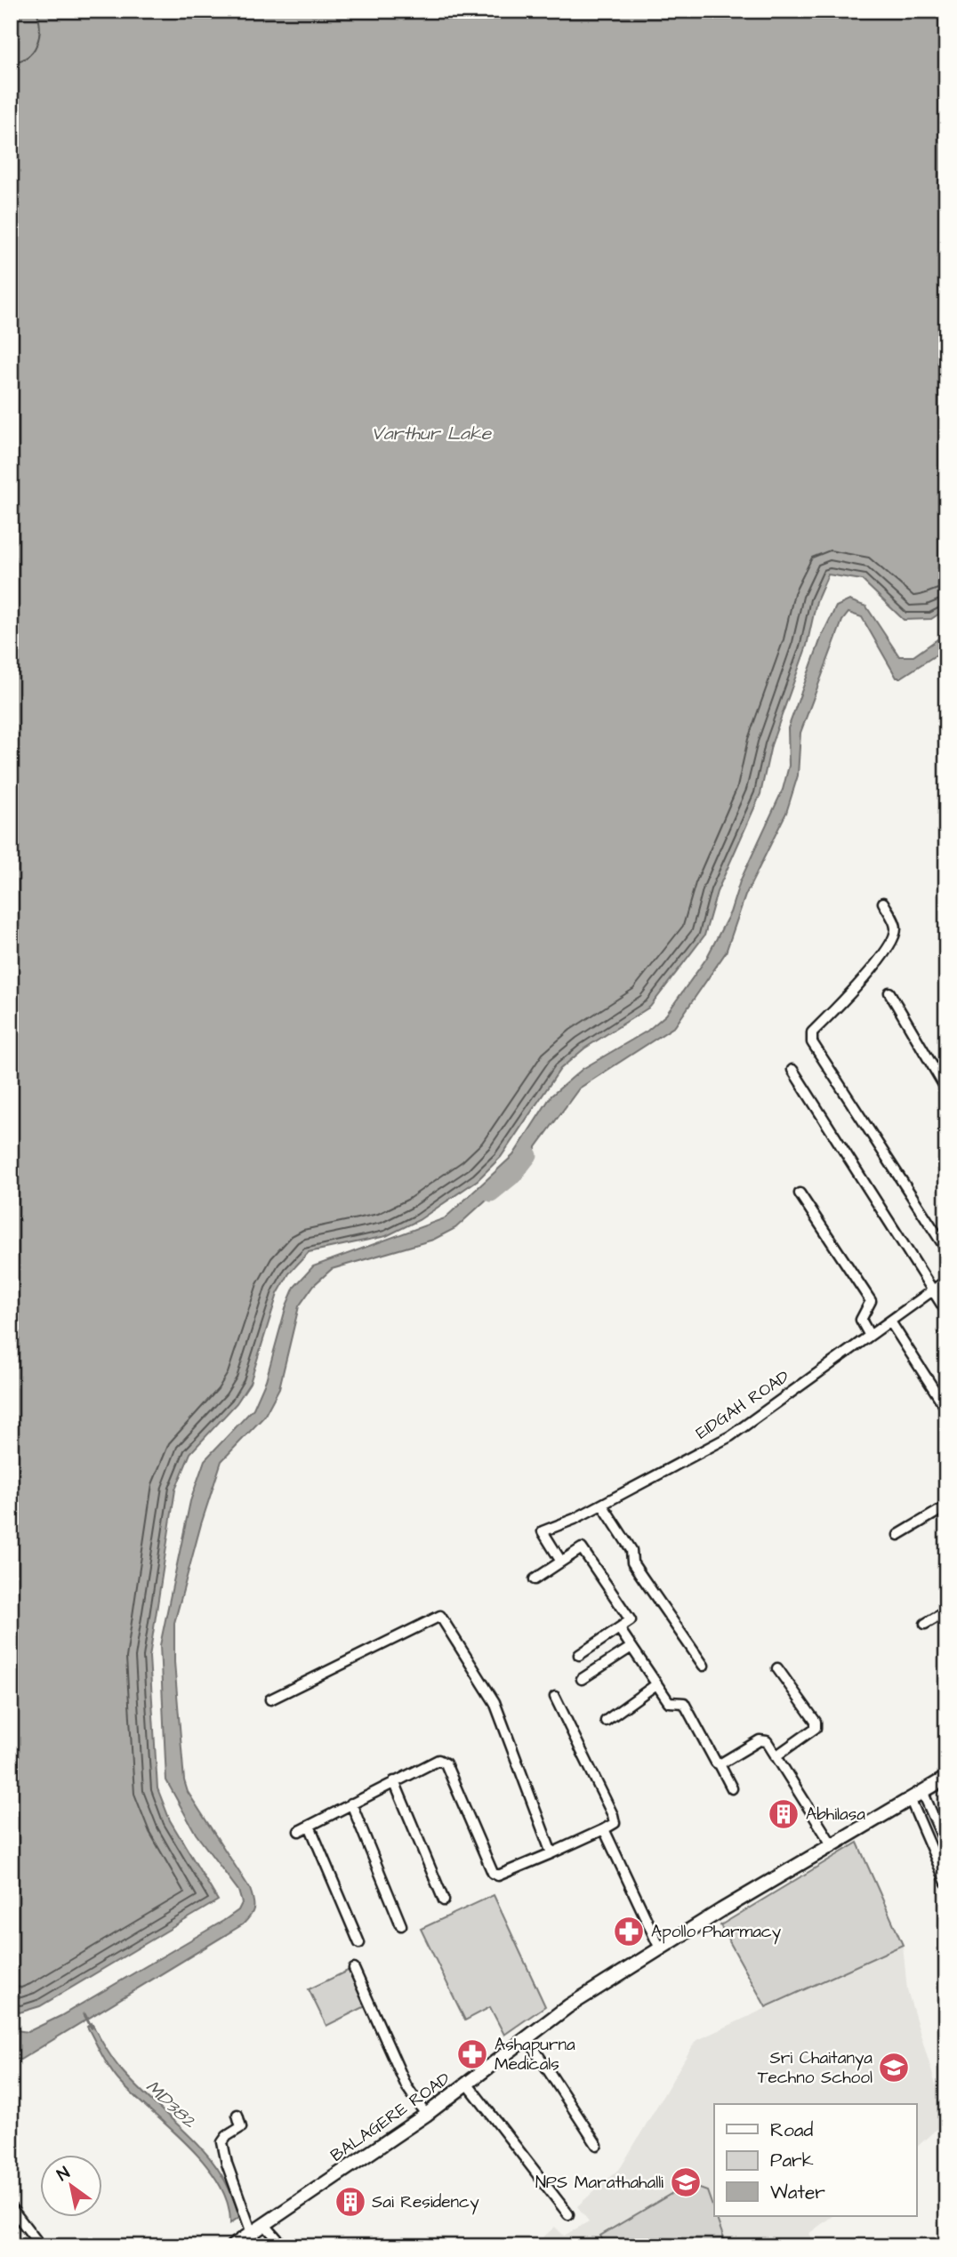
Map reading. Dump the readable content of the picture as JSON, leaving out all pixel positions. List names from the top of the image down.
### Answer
{
  "streets": {
    "street": ["EIDGAH ROAD", "BALAGERE ROAD"]
  },
  "water": ["Varthur Lake", "MD382"],
  "places": {
    "building": ["Abhilasa", "Sai Residency"],
    "pharmacy": ["Apollo Pharmacy", "Ashapurna Medicals"],
    "school or university": ["Sri Chaitanya Techno School", "NPS Marathahalli"]
  },
  "legend": ["Road", "Park", "Water"],
  "north": "top left"
}
